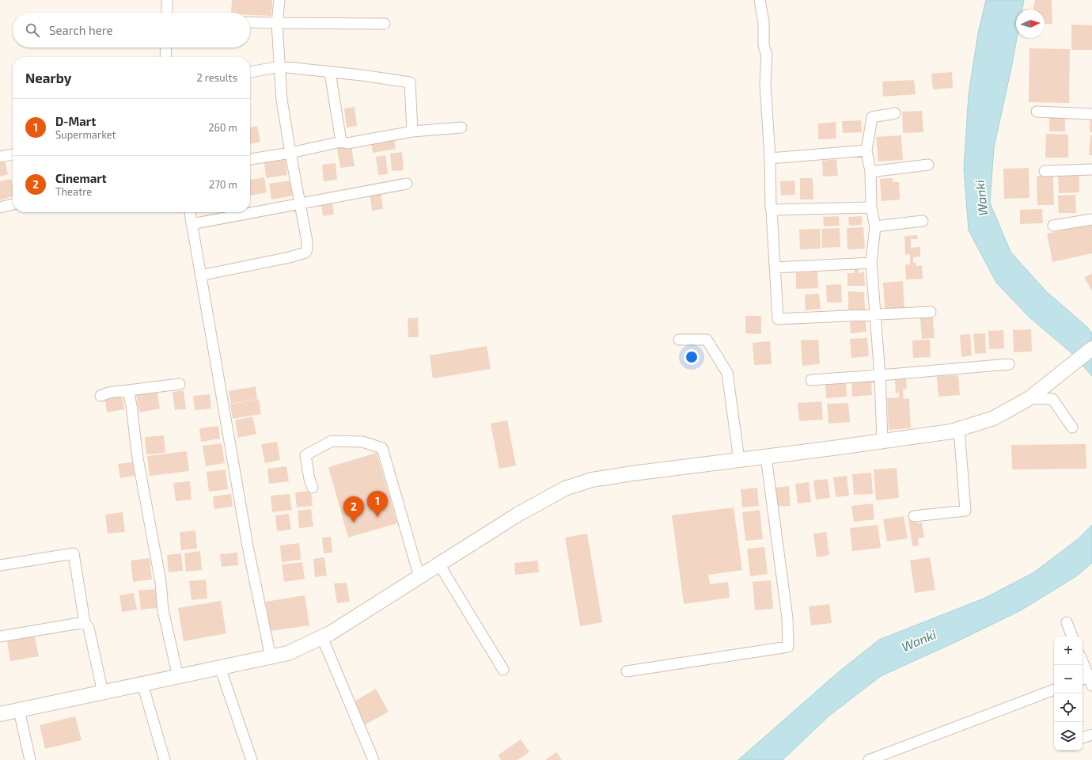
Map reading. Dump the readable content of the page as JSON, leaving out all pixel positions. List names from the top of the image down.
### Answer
{
  "water": ["Wanki"],
  "north": "right",
  "page": {
    "search": "Search here",
    "heading": ["Nearby", "2 results"],
    "list": [
      {
        "mark": "1",
        "name": "D-Mart",
        "note": "Supermarket",
        "value": "260 m"
      },
      {
        "mark": "2",
        "name": "Cinemart",
        "note": "Theatre",
        "value": "270 m"
      }
    ],
    "pins": ["1", "2"],
    "map_buttons": ["+", "−"]
  }
}
